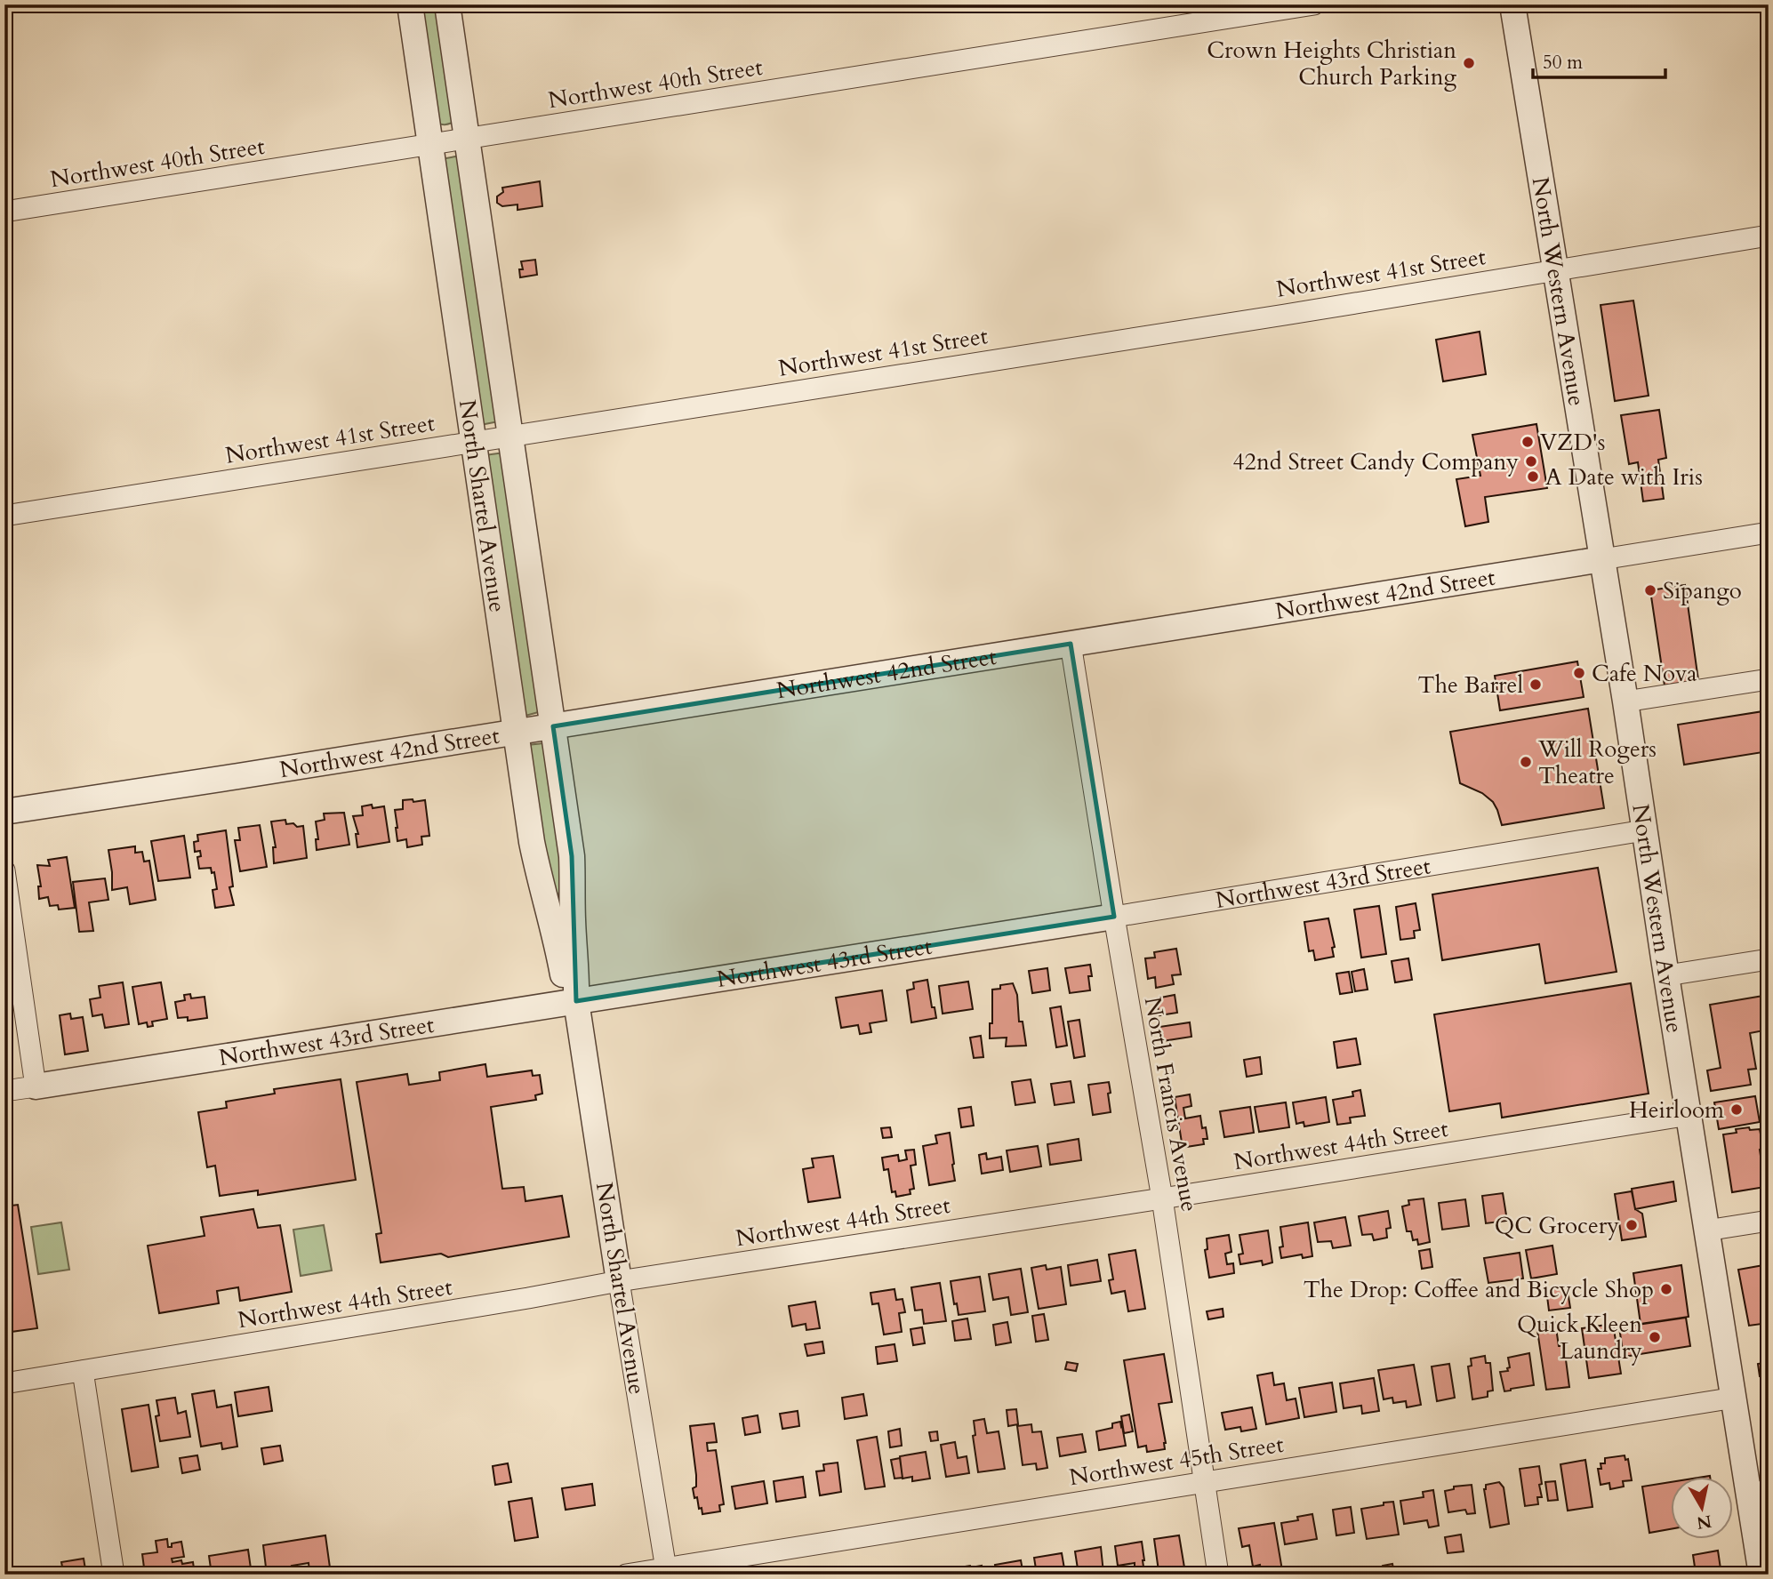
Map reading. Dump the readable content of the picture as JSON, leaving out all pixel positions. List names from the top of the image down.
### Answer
{
  "streets": {
    "street": [
      "Northwest 40th Street",
      "Northwest 41st Street",
      "North Western Avenue",
      "North Shartel Avenue",
      "Northwest 42nd Street",
      "Northwest 43rd Street",
      "North Francis Avenue",
      "Northwest 44th Street",
      "Northwest 45th Street"
    ]
  },
  "crossings": [
    ["Northwest 40th Street", "North Shartel Avenue"],
    ["Northwest 41st Street", "North Western Avenue"],
    ["Northwest 41st Street", "North Shartel Avenue"],
    ["North Western Avenue", "Northwest 42nd Street"],
    ["North Western Avenue", "Northwest 43rd Street"],
    ["North Western Avenue", "Northwest 44th Street"],
    ["North Western Avenue", "Northwest 45th Street"],
    ["North Shartel Avenue", "Northwest 42nd Street"],
    ["North Shartel Avenue", "Northwest 43rd Street"],
    ["North Shartel Avenue", "Northwest 44th Street"],
    ["North Shartel Avenue", "Northwest 45th Street"],
    ["Northwest 42nd Street", "North Francis Avenue"],
    ["Northwest 43rd Street", "North Francis Avenue"],
    ["North Francis Avenue", "Northwest 44th Street"],
    ["North Francis Avenue", "Northwest 45th Street"]
  ],
  "places": [
    "Crown Heights Christian Church Parking",
    "VZD's",
    "42nd Street Candy Company",
    "A Date with Iris",
    "Sipango",
    "Cafe Nova",
    "The Barrel",
    "Will Rogers Theatre",
    "Heirloom",
    "QC Grocery",
    "The Drop: Coffee and Bicycle Shop",
    "Quick Kleen Laundry"
  ],
  "scale_bar": "50 m",
  "north": "bottom"
}
